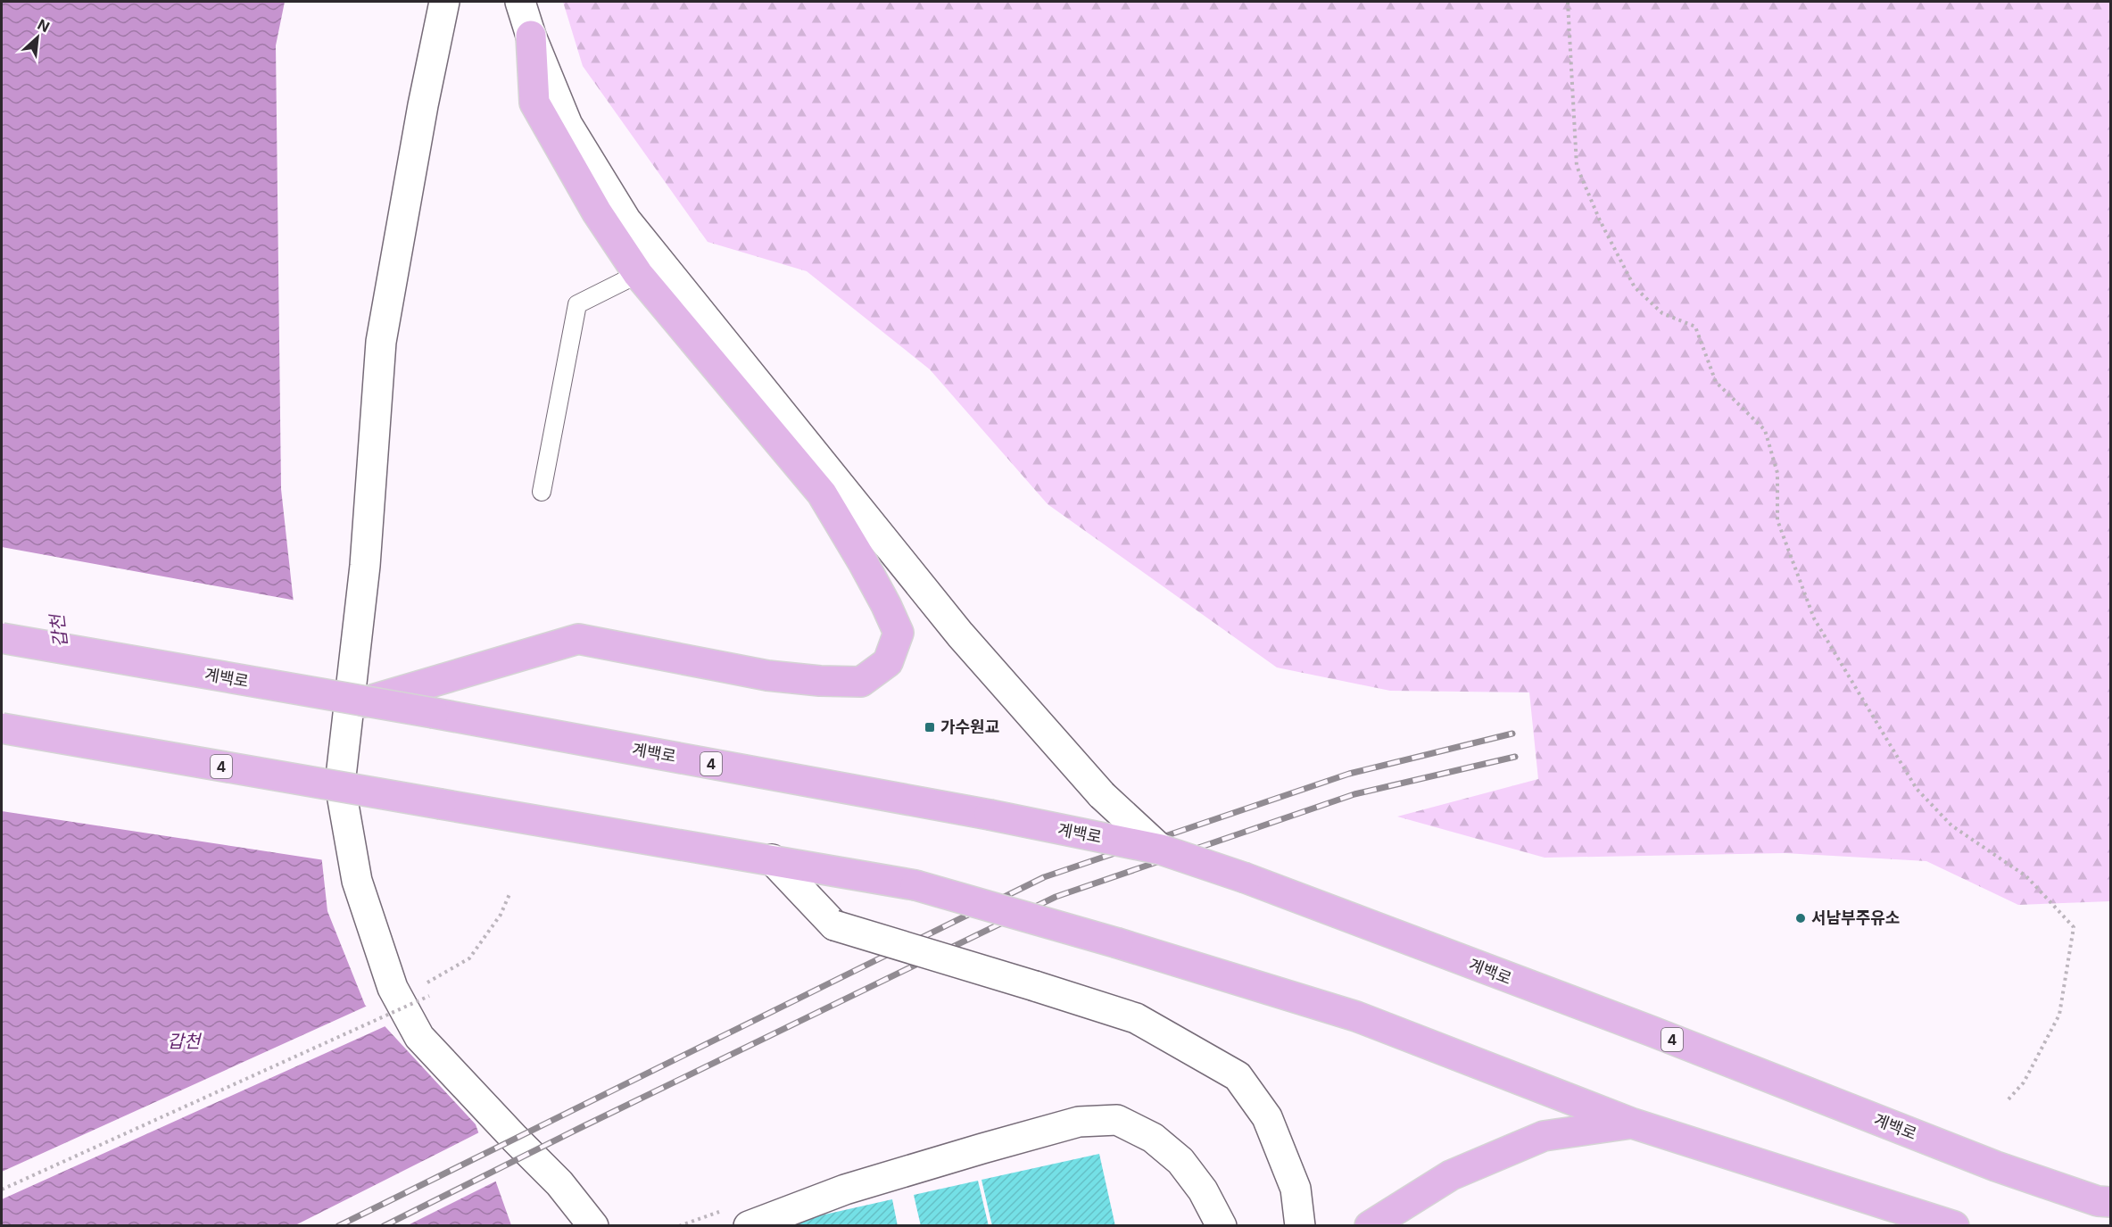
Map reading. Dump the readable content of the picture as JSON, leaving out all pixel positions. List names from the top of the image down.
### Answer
{
  "streets": {
    "main road": ["계백로", "4"]
  },
  "water": ["갑천"],
  "places": {
    "transit": ["가수원교"],
    "other": ["서남부주유소"]
  },
  "north": "top right"
}
